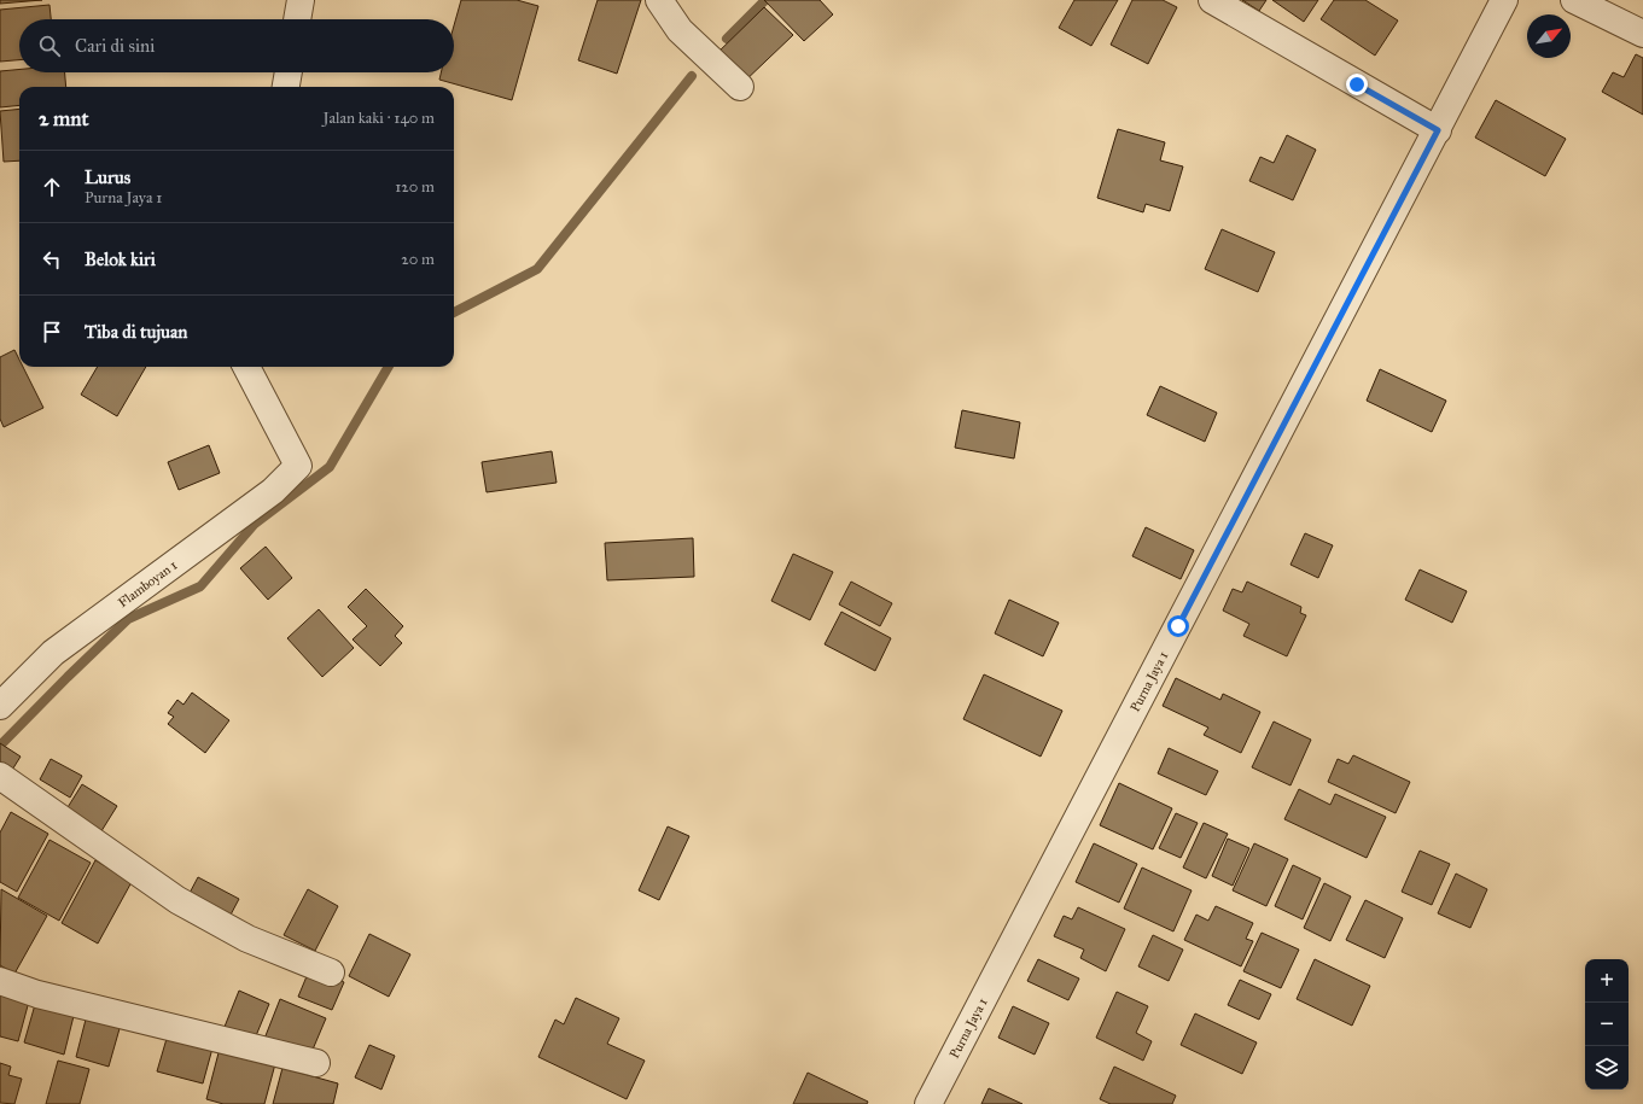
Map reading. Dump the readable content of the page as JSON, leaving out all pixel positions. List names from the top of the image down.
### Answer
{
  "streets": {
    "street": ["Flamboyan 1", "Purna Jaya 1"]
  },
  "north": "top right",
  "page": {
    "search": "Cari di sini",
    "heading": ["2 mnt", "Jalan kaki · 140 m"],
    "list": [
      ["Lurus", "Purna Jaya 1", "120 m"],
      ["Belok kiri", "20 m"],
      "Tiba di tujuan"
    ],
    "map_buttons": ["+", "−"]
  }
}
